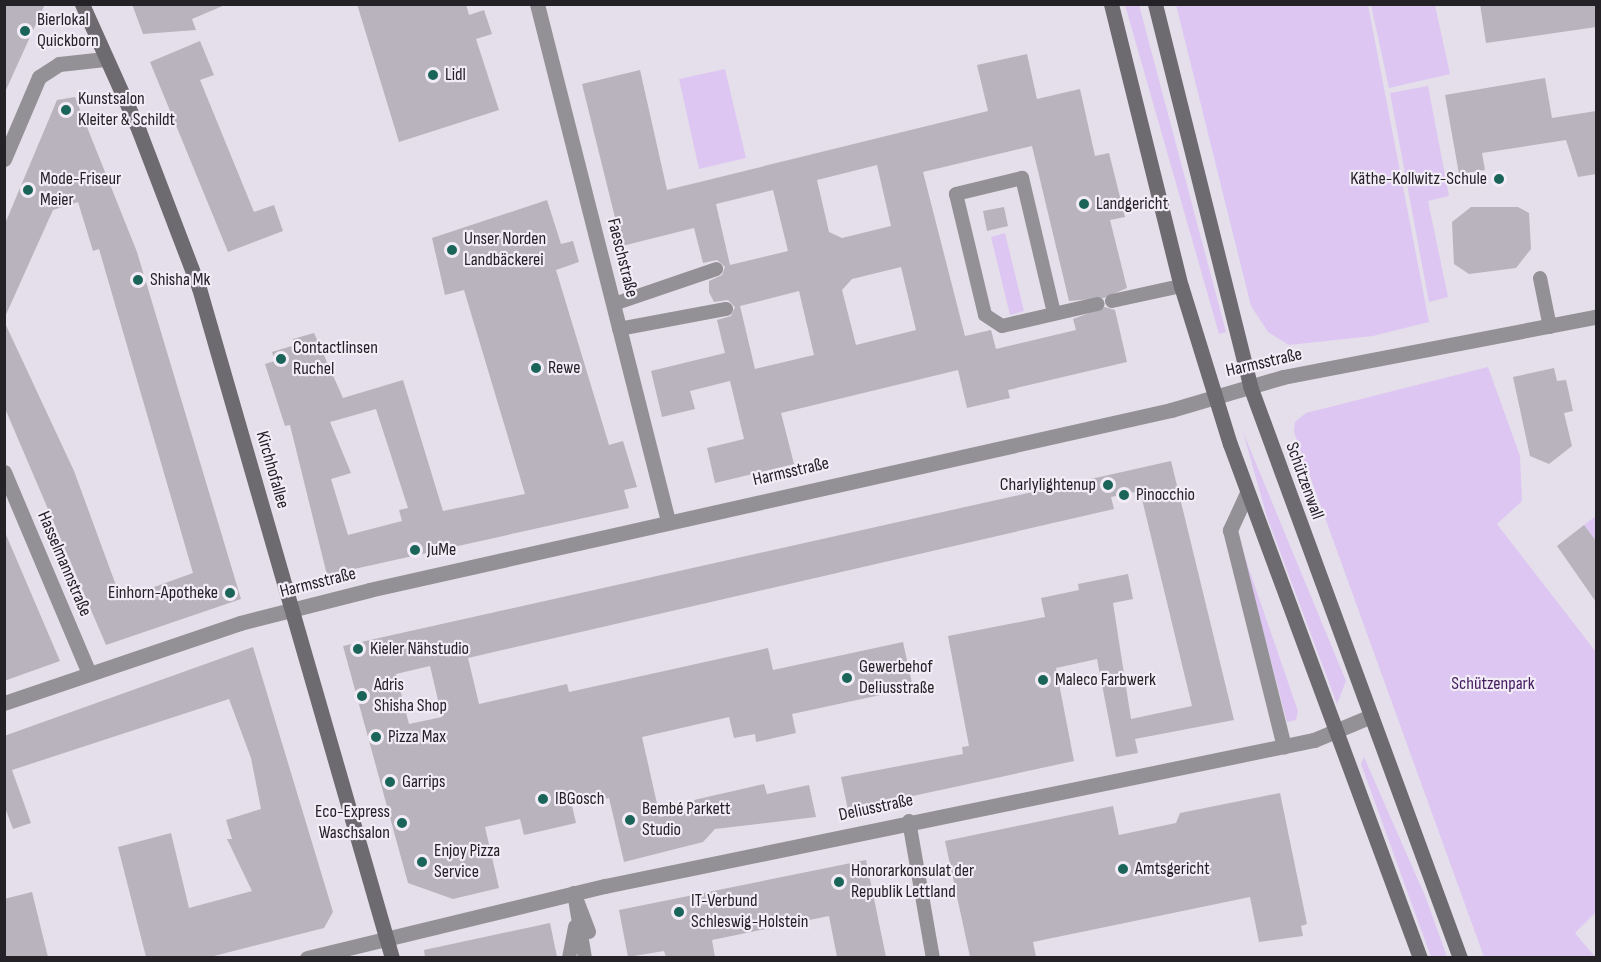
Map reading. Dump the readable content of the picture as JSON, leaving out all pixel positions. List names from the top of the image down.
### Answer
{
  "streets": {
    "main road": ["Kirchhofallee", "Schützenwall"],
    "street": [
      "Faeschstraße",
      "Harmsstraße",
      "Hasselmannstraße",
      "Deliusstraße"
    ]
  },
  "crossings": [
    ["Faeschstraße", "Harmsstraße"],
    ["Harmsstraße", "Kirchhofallee"],
    ["Harmsstraße", "Schützenwall"],
    ["Harmsstraße", "Hasselmannstraße"],
    ["Kirchhofallee", "Deliusstraße"],
    ["Schützenwall", "Deliusstraße"]
  ],
  "parks": ["Schützenpark"],
  "places": [
    "Bierlokal Quickborn",
    "Lidl",
    "Kunstsalon Kleiter & Schildt",
    "Käthe-Kollwitz-Schule",
    "Mode-Friseur Meier",
    "Landgericht",
    "Unser Norden Landbäckerei",
    "Shisha Mk",
    "Contactlinsen Ruchel",
    "Rewe",
    "Charlylightenup",
    "Pinocchio",
    "JuMe",
    "Einhorn-Apotheke",
    "Kieler Nähstudio",
    "Gewerbehof Deliusstraße",
    "Maleco Farbwerk",
    "Adris Shisha Shop",
    "Pizza Max",
    "Garrips",
    "IBGosch",
    "Bembé Parkett Studio",
    "Eco-Express Waschsalon",
    "Enjoy Pizza Service",
    "Amtsgericht",
    "Honorarkonsulat der Republik Lettland",
    "IT-Verbund Schleswig-Holstein"
  ]
}
